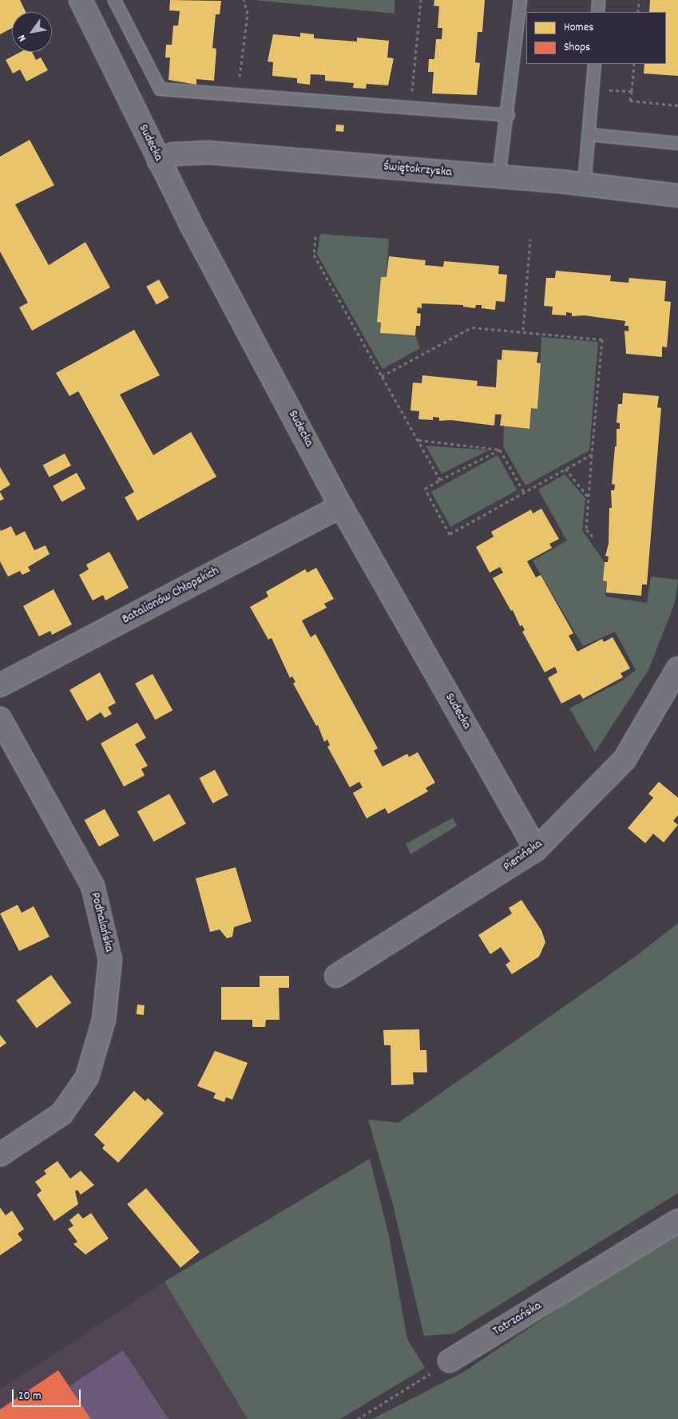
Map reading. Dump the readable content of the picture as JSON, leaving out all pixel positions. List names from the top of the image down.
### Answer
{
  "streets": {
    "street": [
      "Sudecka",
      "Świętokrzyska",
      "Batalionów Chłopskich",
      "Pienińska",
      "Podhalańska",
      "Tatrzańska"
    ]
  },
  "crossings": [
    ["Sudecka", "Świętokrzyska"],
    ["Sudecka", "Batalionów Chłopskich"],
    ["Sudecka", "Pienińska"]
  ],
  "legend": ["Homes", "Shops"],
  "scale_bar": "20 m",
  "north": "bottom left"
}
